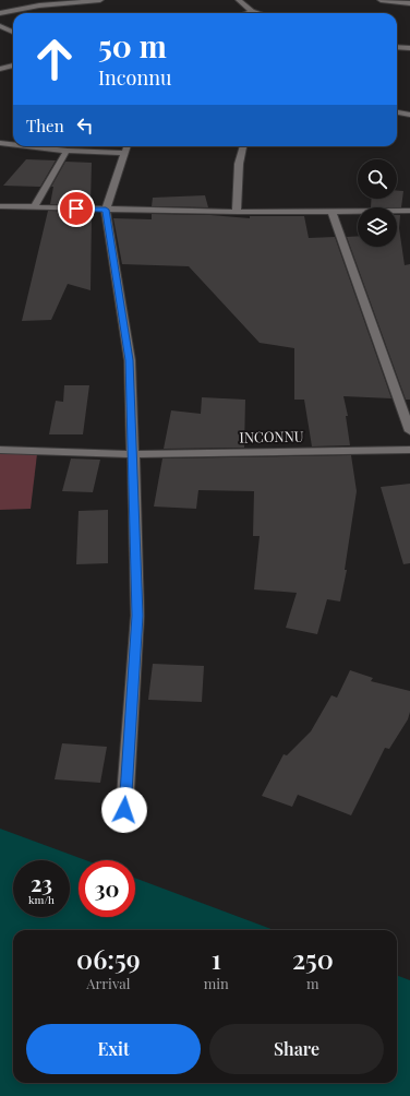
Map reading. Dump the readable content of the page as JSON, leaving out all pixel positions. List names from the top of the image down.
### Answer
{
  "streets": {
    "street": ["INCONNU"]
  },
  "page": {
    "turn": ["50 m", "Inconnu"],
    "then": "Then",
    "speed": "23 km/h",
    "limit": "30",
    "eta": [
      "06:59",
      "Arrival",
      "1",
      "min",
      "250",
      "m"
    ],
    "buttons": ["Exit", "Share"]
  }
}
